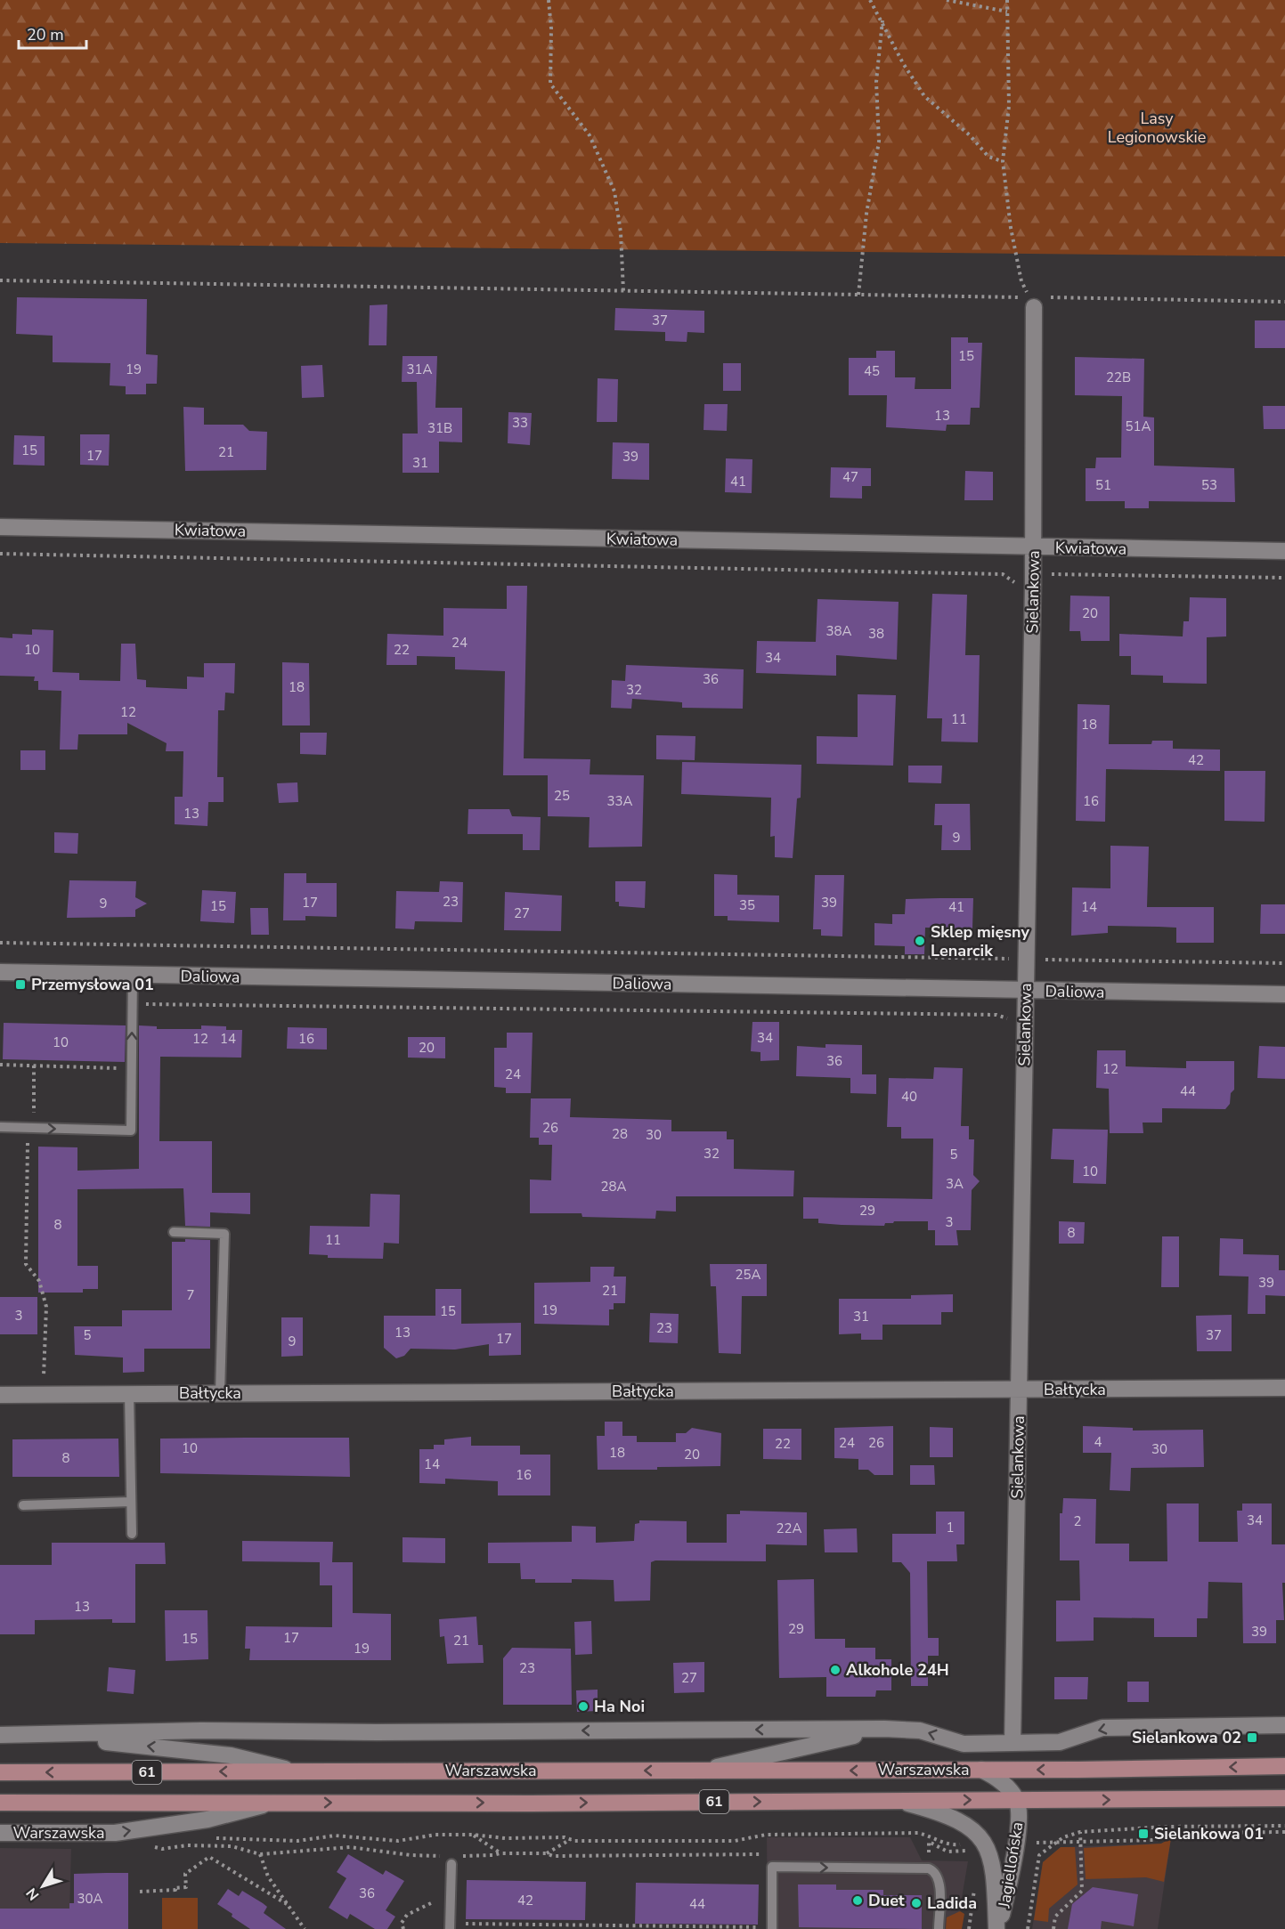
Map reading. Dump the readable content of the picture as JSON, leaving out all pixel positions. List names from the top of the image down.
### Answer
{
  "streets": {
    "main road": ["Warszawska", "61"],
    "street": [
      "Kwiatowa",
      "Sielankowa",
      "Daliowa",
      "Bałtycka",
      "Jagiellońska"
    ]
  },
  "crossings": [
    ["Kwiatowa", "Sielankowa"],
    ["Sielankowa", "Daliowa"],
    ["Sielankowa", "Bałtycka"],
    ["Warszawska", "Jagiellońska"]
  ],
  "parks": ["Lasy Legionowskie"],
  "places": {
    "other": [
      "Sklep mięsny Lenarcik",
      "Alkohole 24H",
      "Ha Noi",
      "Duet",
      "Ladida"
    ],
    "transit": ["Przemysłowa 01", "Sielankowa 02", "Sielankowa 01"]
  },
  "house_numbers": [
    "37",
    "15",
    "19",
    "31A",
    "45",
    "22B",
    "13",
    "33",
    "51A",
    "31B",
    "15",
    "21",
    "17",
    "39",
    "31",
    "47",
    "41",
    "51",
    "53",
    "20",
    "38A",
    "38",
    "24",
    "10",
    "22",
    "34",
    "36",
    "18",
    "32",
    "12",
    "11",
    "18",
    "42",
    "25",
    "33A",
    "16",
    "13",
    "9",
    "23",
    "17",
    "39",
    "9",
    "35",
    "15",
    "41",
    "14",
    "27",
    "34",
    "12",
    "14",
    "16",
    "10",
    "20",
    "36",
    "12",
    "24",
    "44",
    "40",
    "26",
    "28",
    "30",
    "32",
    "5",
    "10",
    "3A",
    "28A",
    "29",
    "3",
    "8",
    "8",
    "11",
    "25A",
    "39",
    "21",
    "7",
    "19",
    "15",
    "3",
    "31",
    "23",
    "13",
    "5",
    "37",
    "17",
    "9",
    "4",
    "24",
    "26",
    "22",
    "10",
    "30",
    "18",
    "20",
    "8",
    "14",
    "16",
    "34",
    "2",
    "1",
    "22A",
    "13",
    "29",
    "39",
    "17",
    "15",
    "21",
    "19",
    "23",
    "27",
    "36",
    "30A",
    "42",
    "44"
  ],
  "scale_bar": "20 m",
  "north": "bottom left"
}
